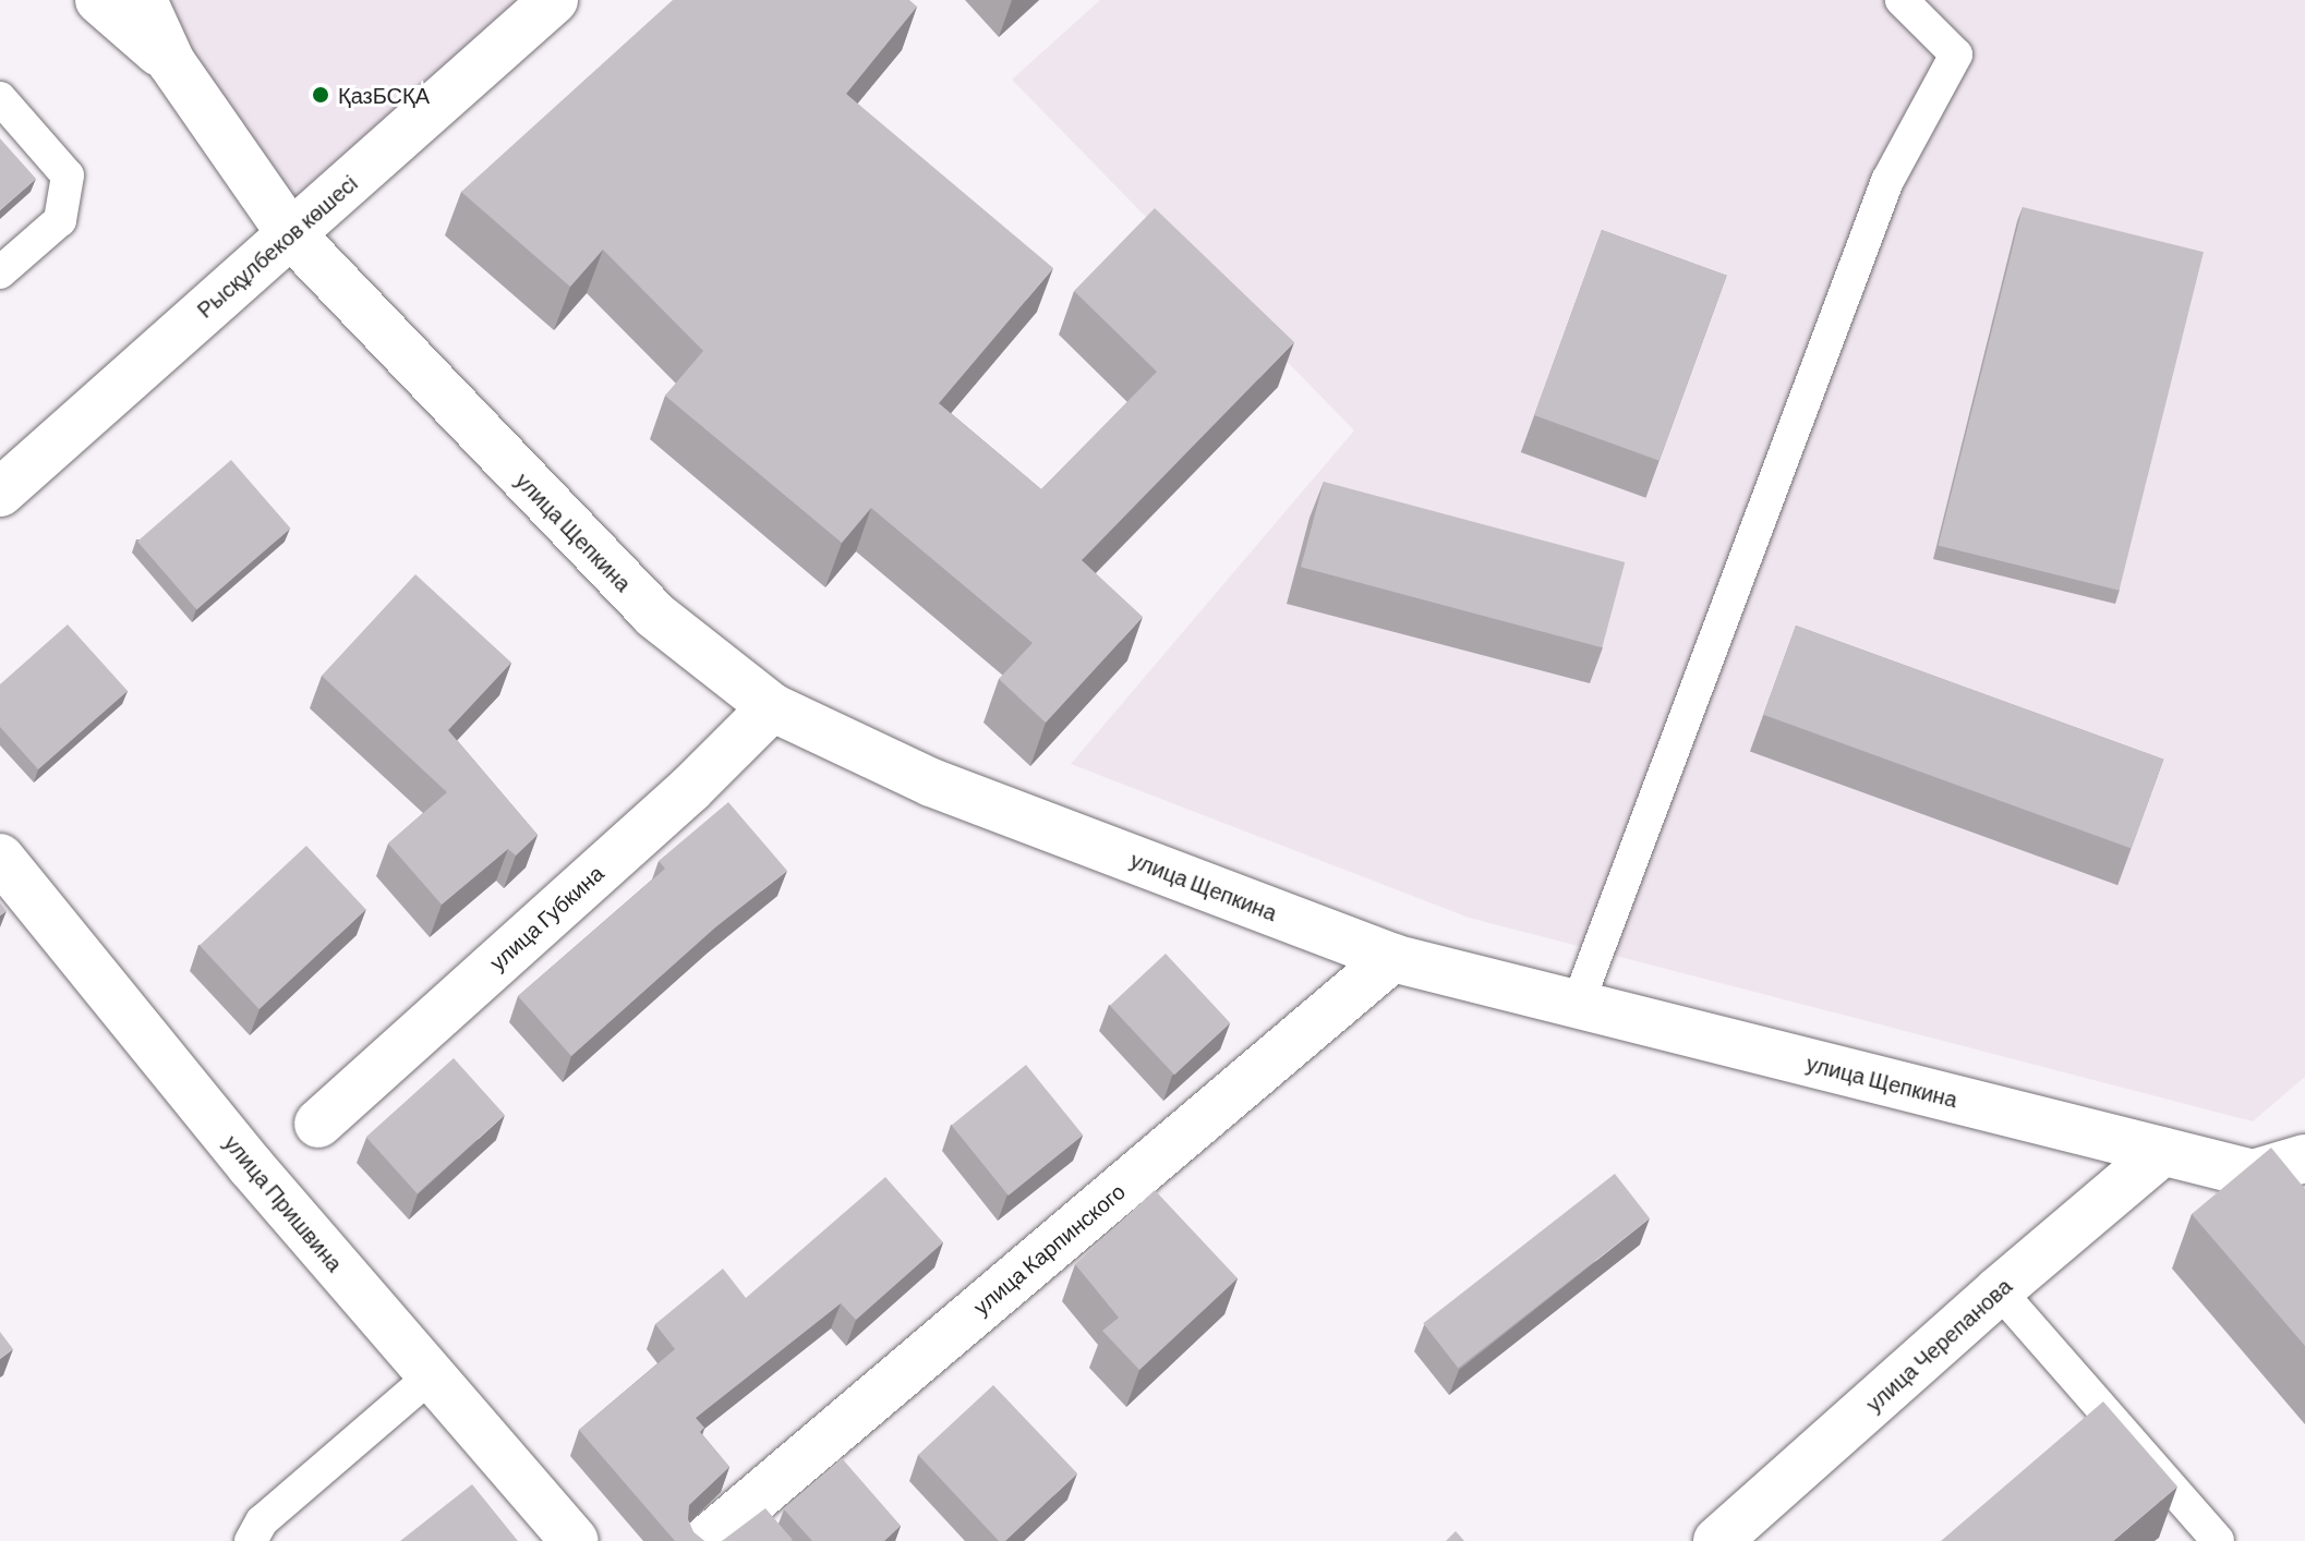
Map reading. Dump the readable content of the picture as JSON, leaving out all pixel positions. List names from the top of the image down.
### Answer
{
  "streets": {
    "street": [
      "Рысқұлбеков көшесі",
      "улица Щепкина",
      "улица Губкина",
      "улица Пришвина",
      "улица Карпинского",
      "улица Черепанова"
    ]
  },
  "crossings": [
    ["Рысқұлбеков көшесі", "улица Щепкина"],
    ["улица Щепкина", "улица Губкина"],
    ["улица Щепкина", "улица Карпинского"],
    ["улица Щепкина", "улица Черепанова"]
  ],
  "places": ["ҚазБСҚА"]
}
